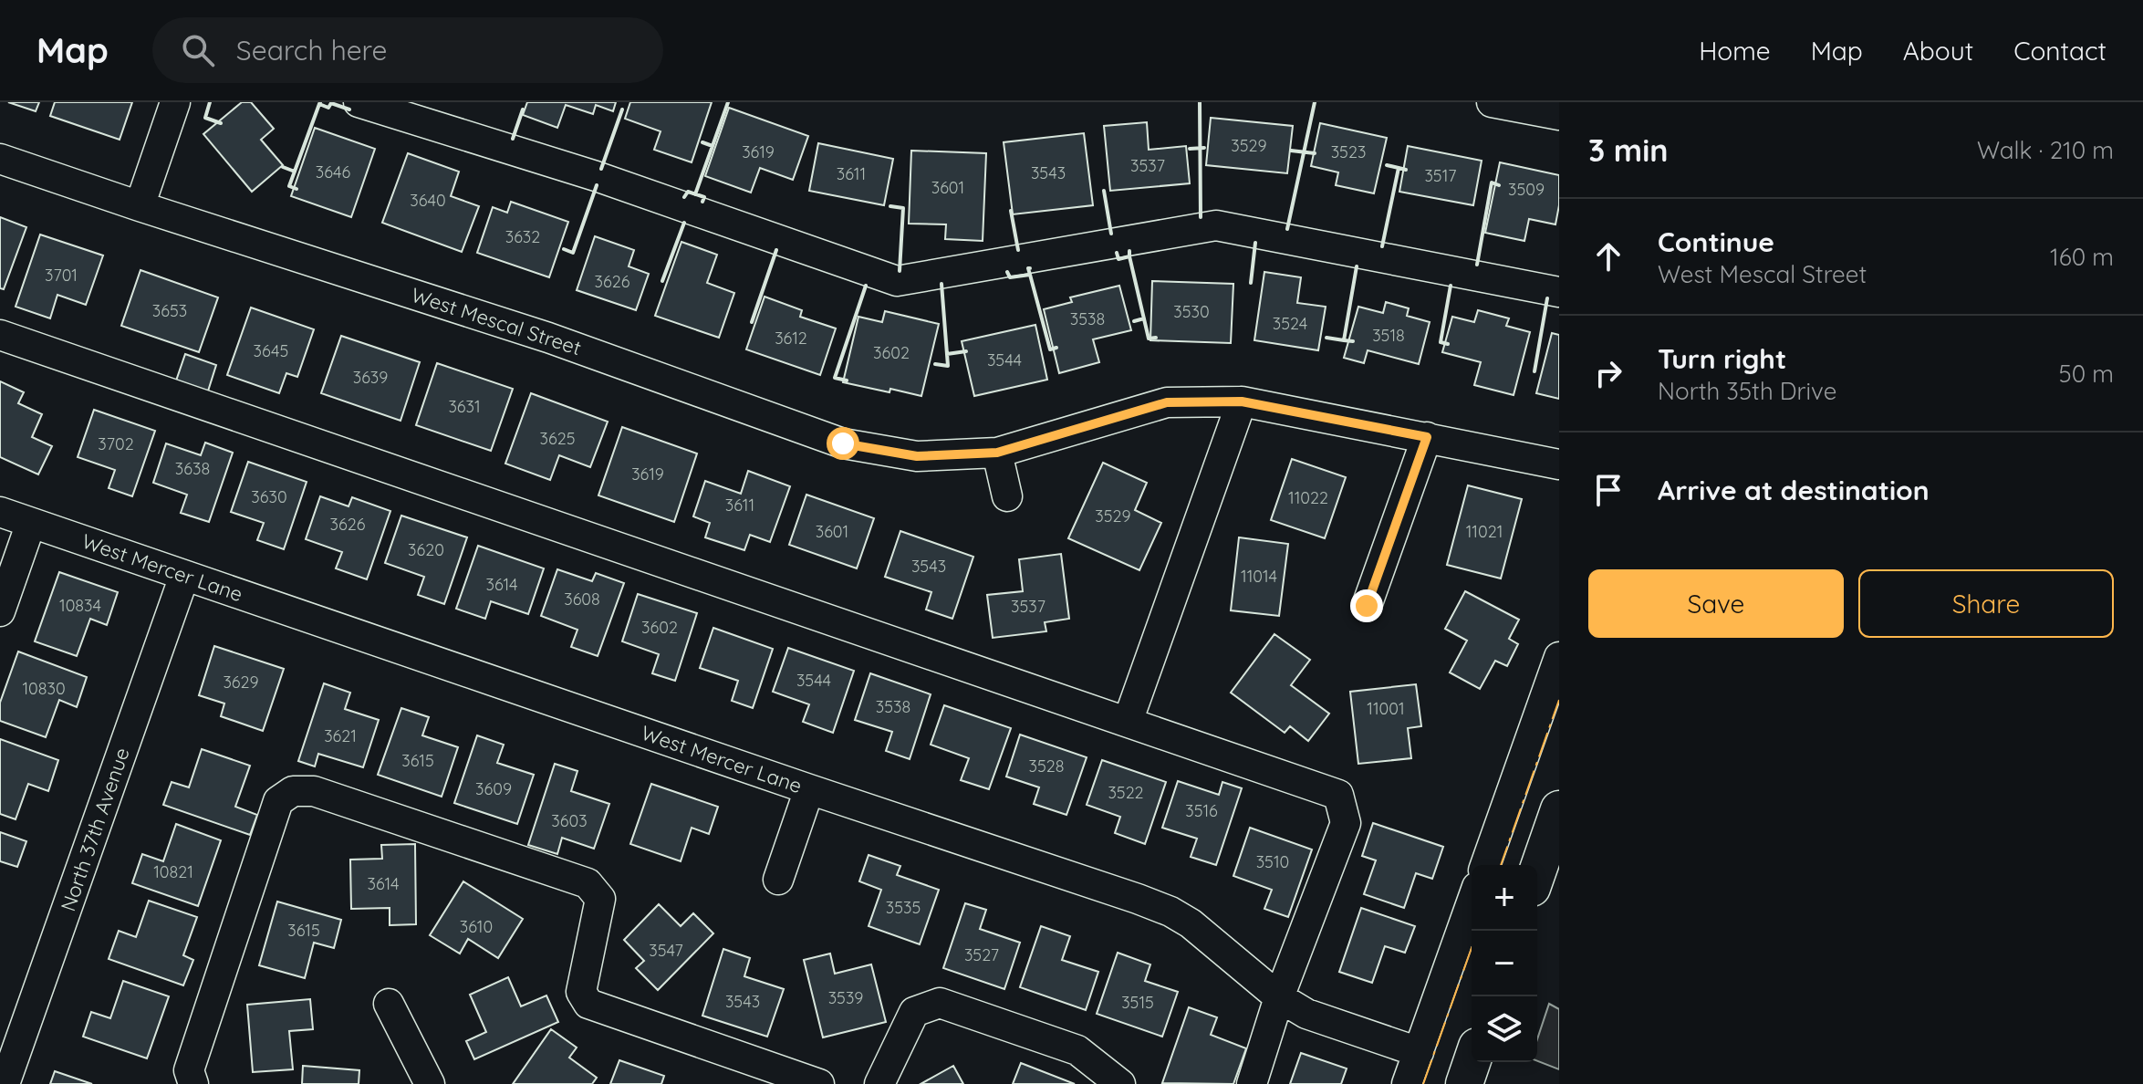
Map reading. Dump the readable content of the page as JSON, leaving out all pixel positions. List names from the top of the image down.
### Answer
{
  "streets": {
    "street": ["West Mescal Street", "West Mercer Lane", "North 37th Avenue"]
  },
  "crossings": [
    ["West Mercer Lane", "North 37th Avenue"]
  ],
  "house_numbers": [
    "3529",
    "3619",
    "3523",
    "3537",
    "3646",
    "3543",
    "3611",
    "3517",
    "3601",
    "3509",
    "3640",
    "3632",
    "3701",
    "3626",
    "3653",
    "3530",
    "3538",
    "3524",
    "3518",
    "3612",
    "3645",
    "3602",
    "3544",
    "3639",
    "3631",
    "3625",
    "3702",
    "3638",
    "3619",
    "3630",
    "11022",
    "3611",
    "3529",
    "3626",
    "3601",
    "11021",
    "3620",
    "3543",
    "11014",
    "3614",
    "3608",
    "10834",
    "3537",
    "3602",
    "3544",
    "3629",
    "10830",
    "3538",
    "11001",
    "3621",
    "3615",
    "3528",
    "3609",
    "3522",
    "3516",
    "3603",
    "3510",
    "10821",
    "3614",
    "3535",
    "3610",
    "3615",
    "3547",
    "3527",
    "3539",
    "3543",
    "3515"
  ],
  "page": {
    "header": "Map",
    "search": "Search here",
    "nav": [
      "Home",
      "Map",
      "About",
      "Contact"
    ],
    "heading": ["3 min", "Walk · 210 m"],
    "list": [
      ["Continue", "West Mescal Street", "160 m"],
      ["Turn right", "North 35th Drive", "50 m"],
      "Arrive at destination"
    ],
    "buttons": ["Save", "Share"],
    "map_buttons": ["+", "−"]
  }
}
